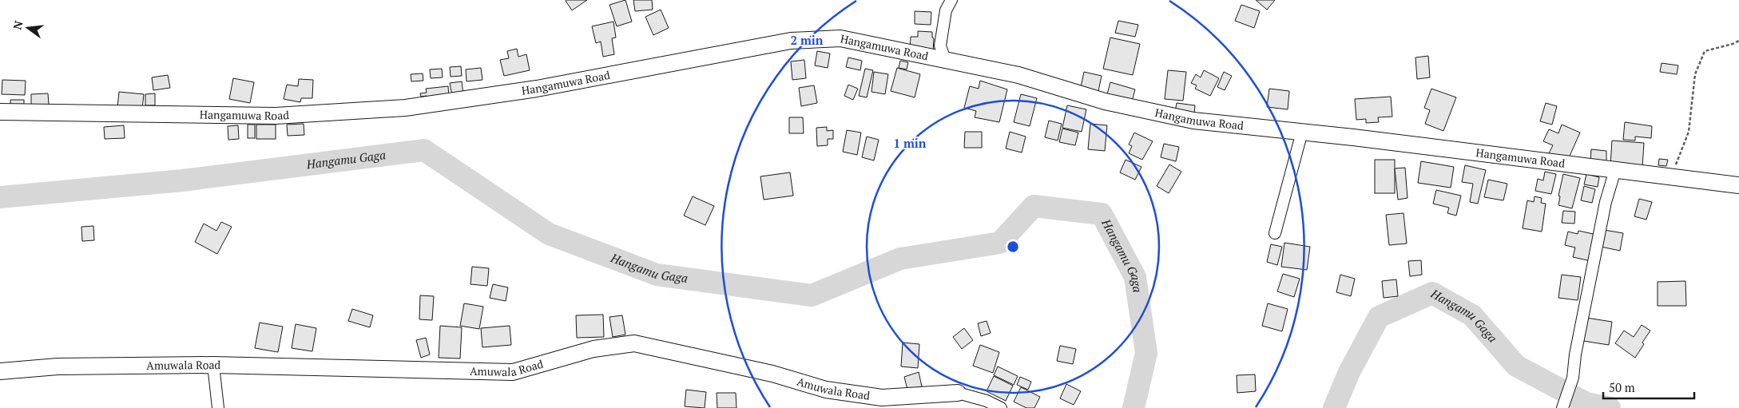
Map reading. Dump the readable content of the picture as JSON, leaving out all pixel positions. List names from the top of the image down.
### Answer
{
  "streets": {
    "street": ["Hangamuwa Road", "Amuwala Road"]
  },
  "water": ["Hangamu Gaga"],
  "scale_bar": "50 m",
  "north": "left",
  "rings": ["2 min", "1 min"]
}
